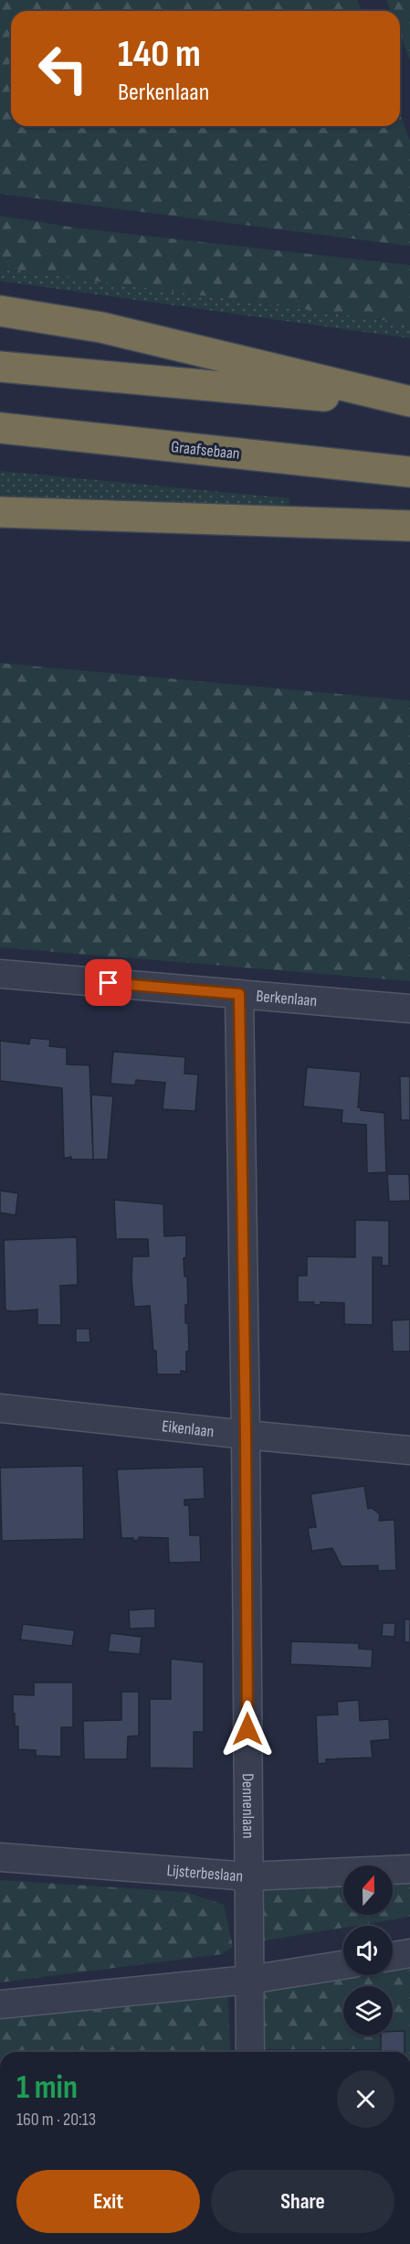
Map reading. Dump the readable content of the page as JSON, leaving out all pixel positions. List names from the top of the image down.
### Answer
{
  "streets": {
    "highway": ["Graafsebaan"],
    "street": [
      "Berkenlaan",
      "Eikenlaan",
      "Dennenlaan",
      "Lijsterbeslaan"
    ]
  },
  "crossings": [
    ["Berkenlaan", "Dennenlaan"],
    ["Eikenlaan", "Dennenlaan"],
    ["Dennenlaan", "Lijsterbeslaan"]
  ],
  "north": "top",
  "page": {
    "turn": ["140 m", "Berkenlaan"],
    "heading": ["1 min", "160 m · 20:13"],
    "buttons": ["Exit", "Share"]
  }
}
